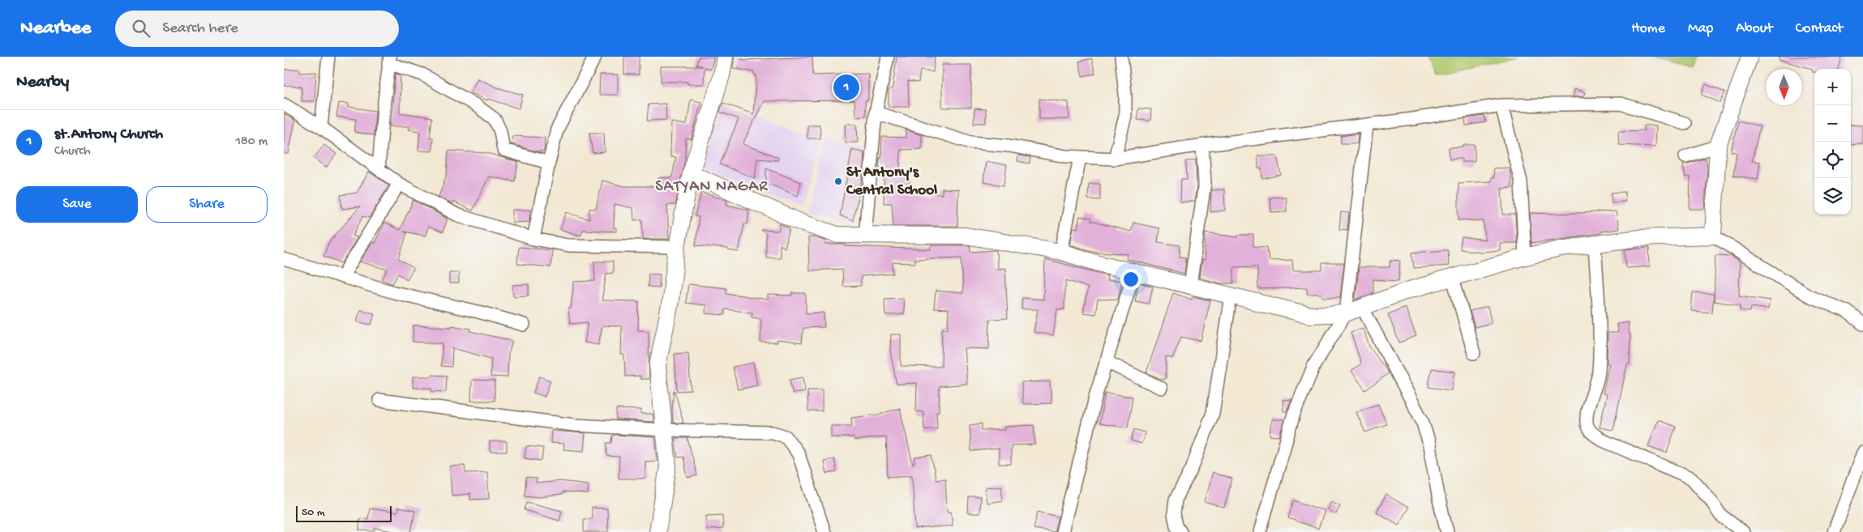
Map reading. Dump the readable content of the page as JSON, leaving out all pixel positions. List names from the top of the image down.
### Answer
{
  "districts": ["SATYAN NAGAR"],
  "places": ["St Antony's Central School"],
  "scale_bar": "50 m",
  "north": "bottom",
  "page": {
    "header": "Nearbee",
    "search": "Search here",
    "nav": [
      "Home",
      "Map",
      "About",
      "Contact"
    ],
    "heading": "Nearby",
    "map_buttons": ["+", "−"],
    "pins": "1",
    "list": [
      {
        "mark": "1",
        "name": "st.Antony Church",
        "note": "Church",
        "value": "180 m"
      }
    ],
    "buttons": ["Save", "Share"],
    "scale": "50 m"
  }
}
